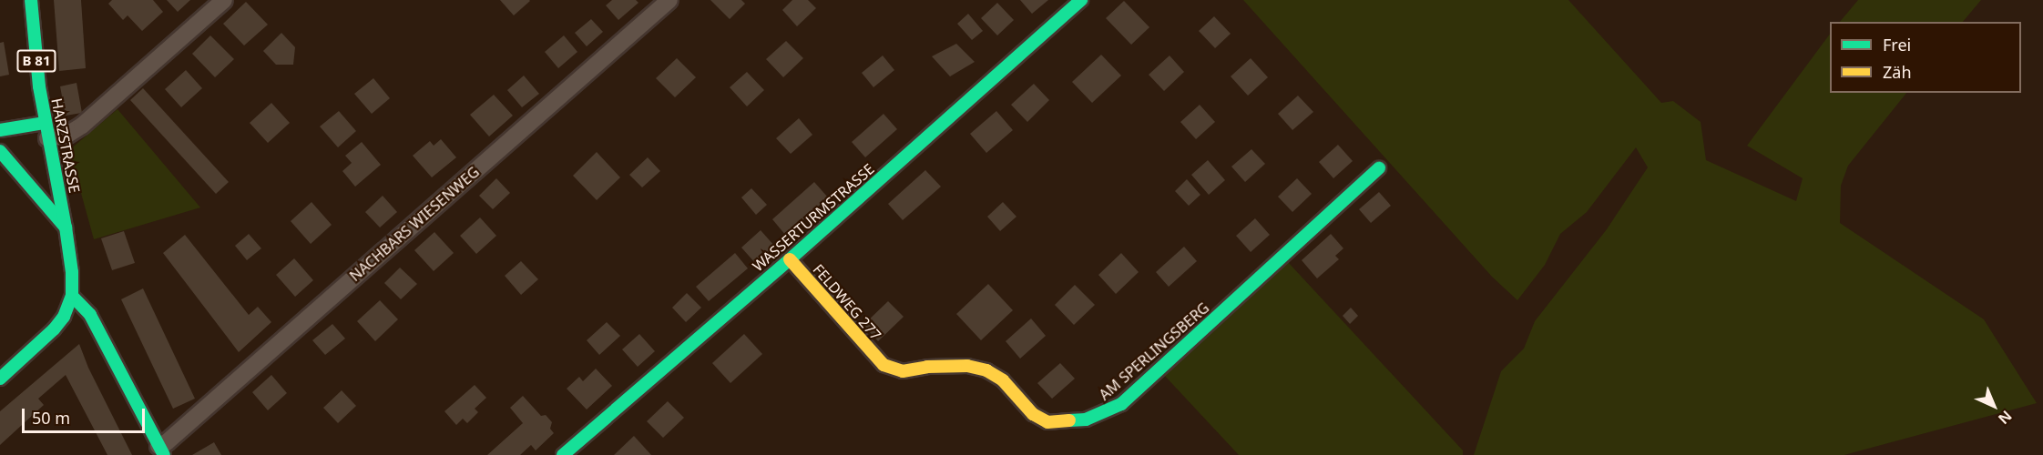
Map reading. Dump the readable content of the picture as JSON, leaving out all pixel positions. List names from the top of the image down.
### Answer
{
  "streets": {
    "street": [
      "B 81",
      "HARZSTRASSE",
      "WASSERTURMSTRASSE",
      "NACHBARS WIESENWEG",
      "FELDWEG 277",
      "AM SPERLINGSBERG"
    ]
  },
  "crossings": [
    ["B 81", "HARZSTRASSE"],
    ["WASSERTURMSTRASSE", "FELDWEG 277"],
    ["FELDWEG 277", "AM SPERLINGSBERG"]
  ],
  "legend": ["Frei", "Zäh"],
  "scale_bar": "50 m",
  "north": "bottom right"
}
